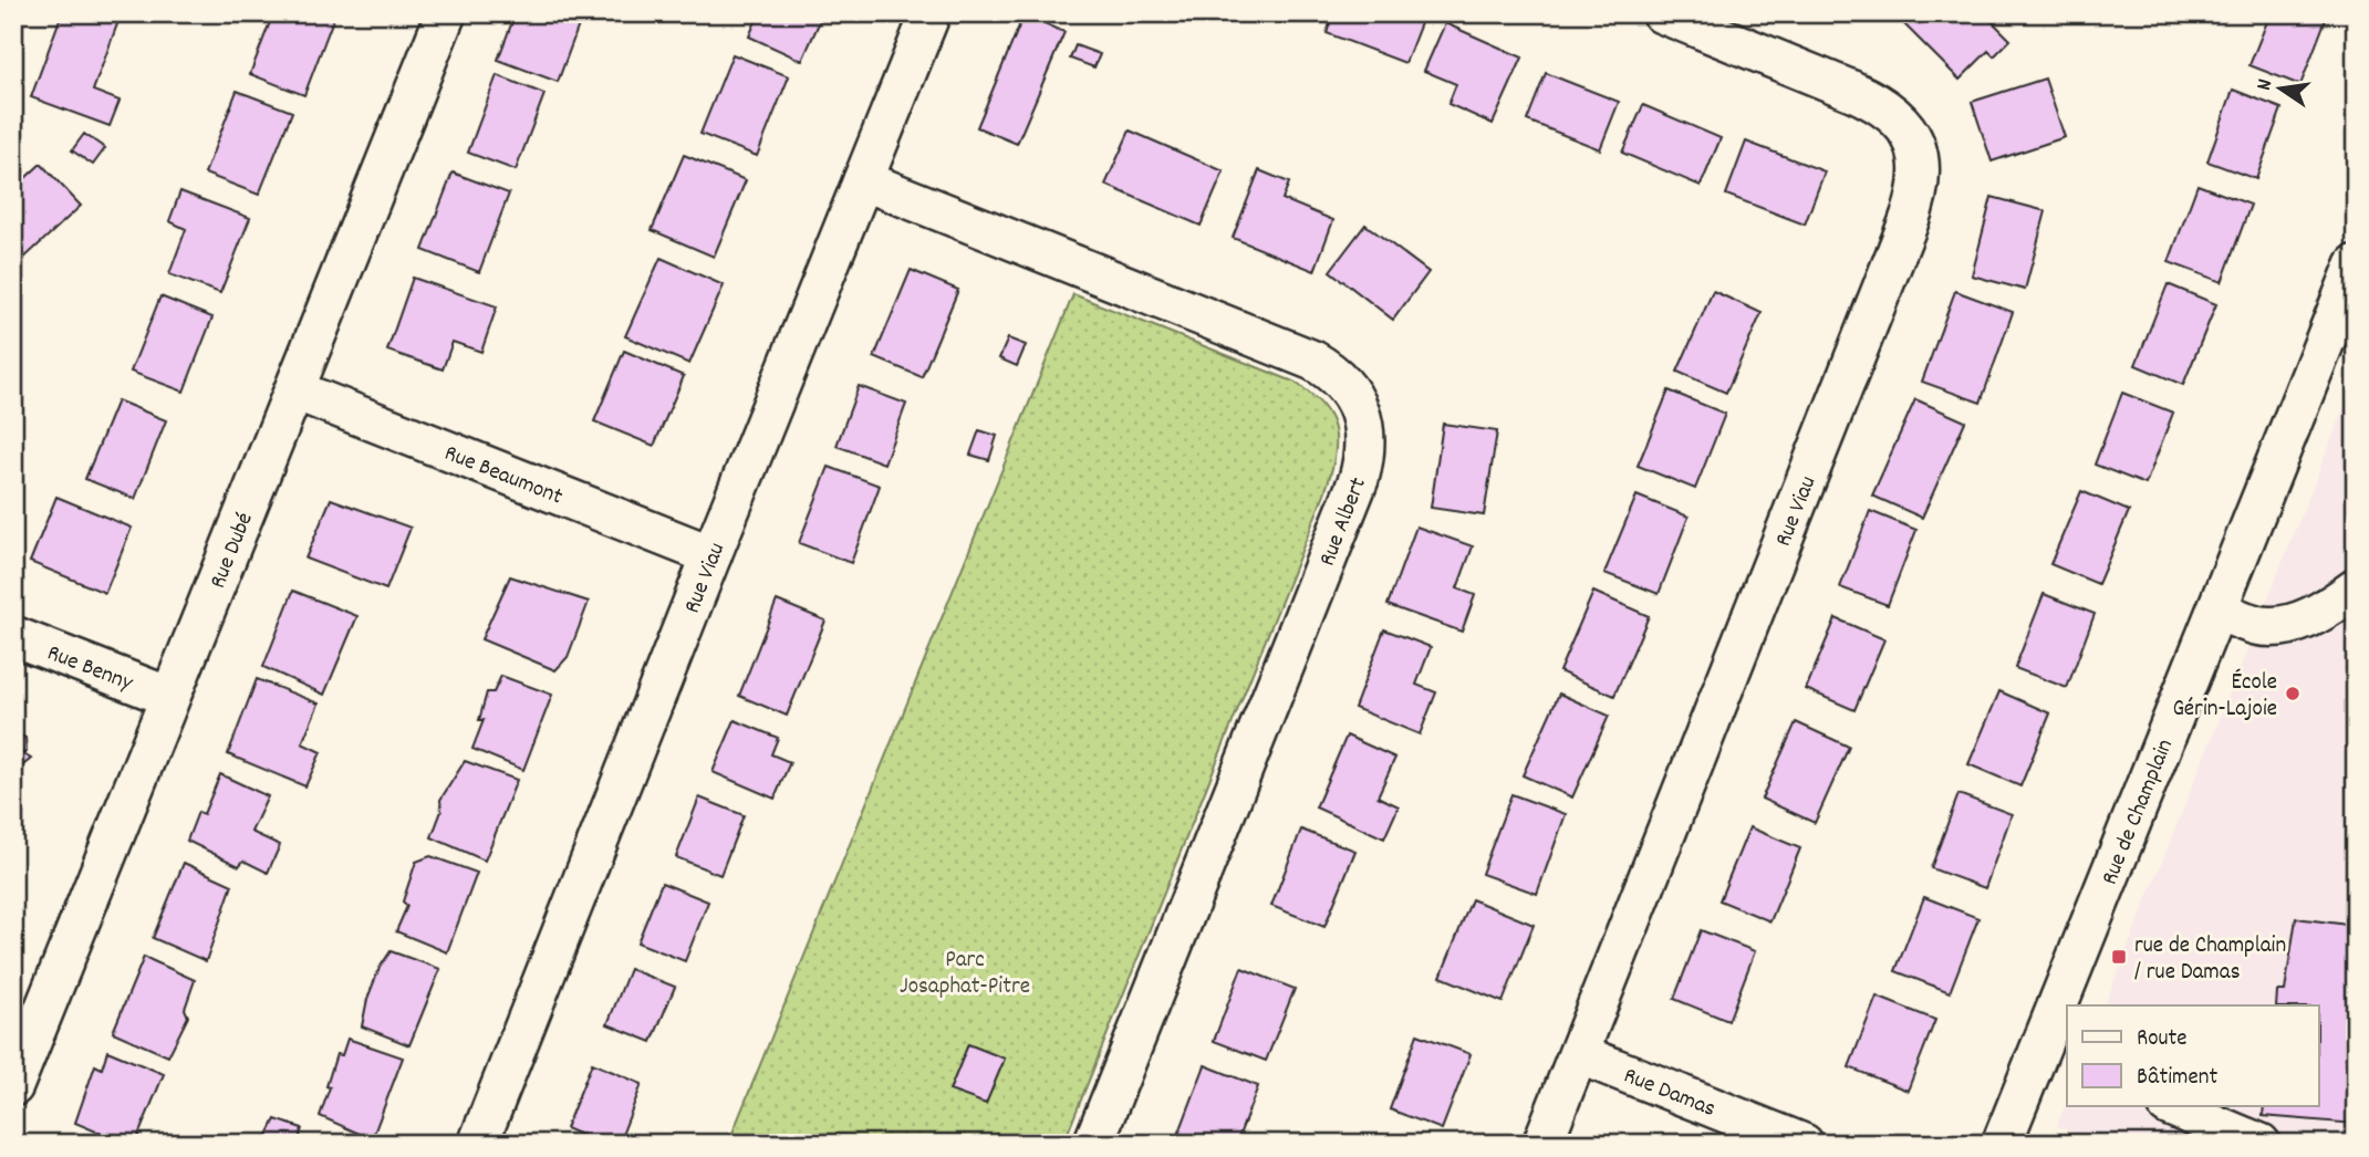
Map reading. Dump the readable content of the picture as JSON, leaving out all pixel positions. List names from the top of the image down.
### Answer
{
  "streets": {
    "street": [
      "Rue Beaumont",
      "Rue Viau",
      "Rue Albert",
      "Rue Dubé",
      "Rue Benny",
      "Rue de Champlain",
      "Rue Damas"
    ]
  },
  "crossings": [
    ["Rue Beaumont", "Rue Viau"],
    ["Rue Beaumont", "Rue Dubé"],
    ["Rue Viau", "Rue Albert"],
    ["Rue Viau", "Rue Damas"],
    ["Rue Dubé", "Rue Benny"]
  ],
  "parks": ["Parc Josaphat-Pitre"],
  "places": {
    "other": ["École Gérin-Lajoie"],
    "transit": ["rue de Champlain / rue Damas"]
  },
  "legend": ["Route", "Bâtiment"],
  "north": "left"
}
